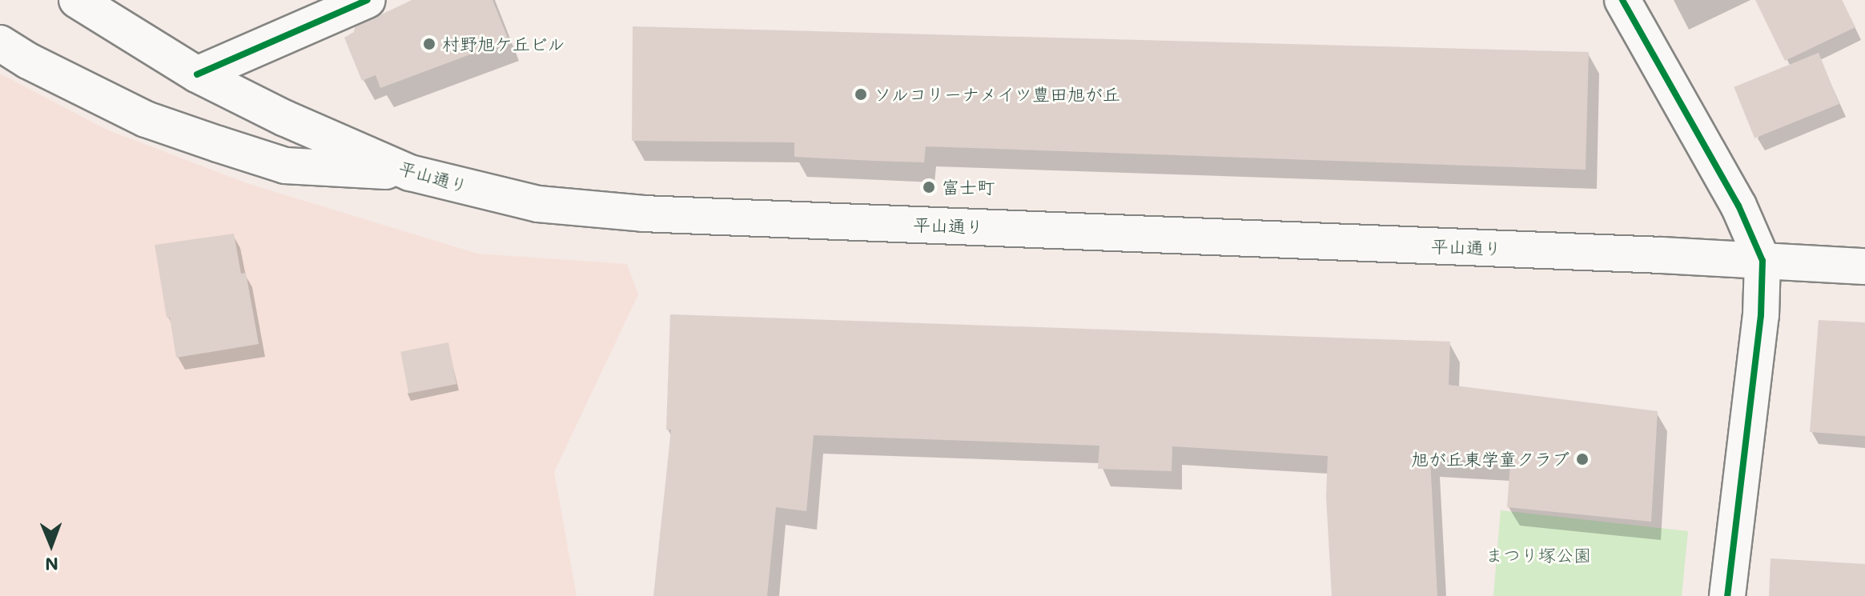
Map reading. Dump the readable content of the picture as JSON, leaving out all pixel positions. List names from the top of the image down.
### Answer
{
  "streets": {
    "main road": ["平山通り"]
  },
  "parks": ["まつり塚公園"],
  "places": [
    "村野旭ケ丘ビル",
    "ソルコリーナメイツ豊田旭が丘",
    "富士町",
    "旭が丘東学童クラブ"
  ],
  "north": "bottom"
}
